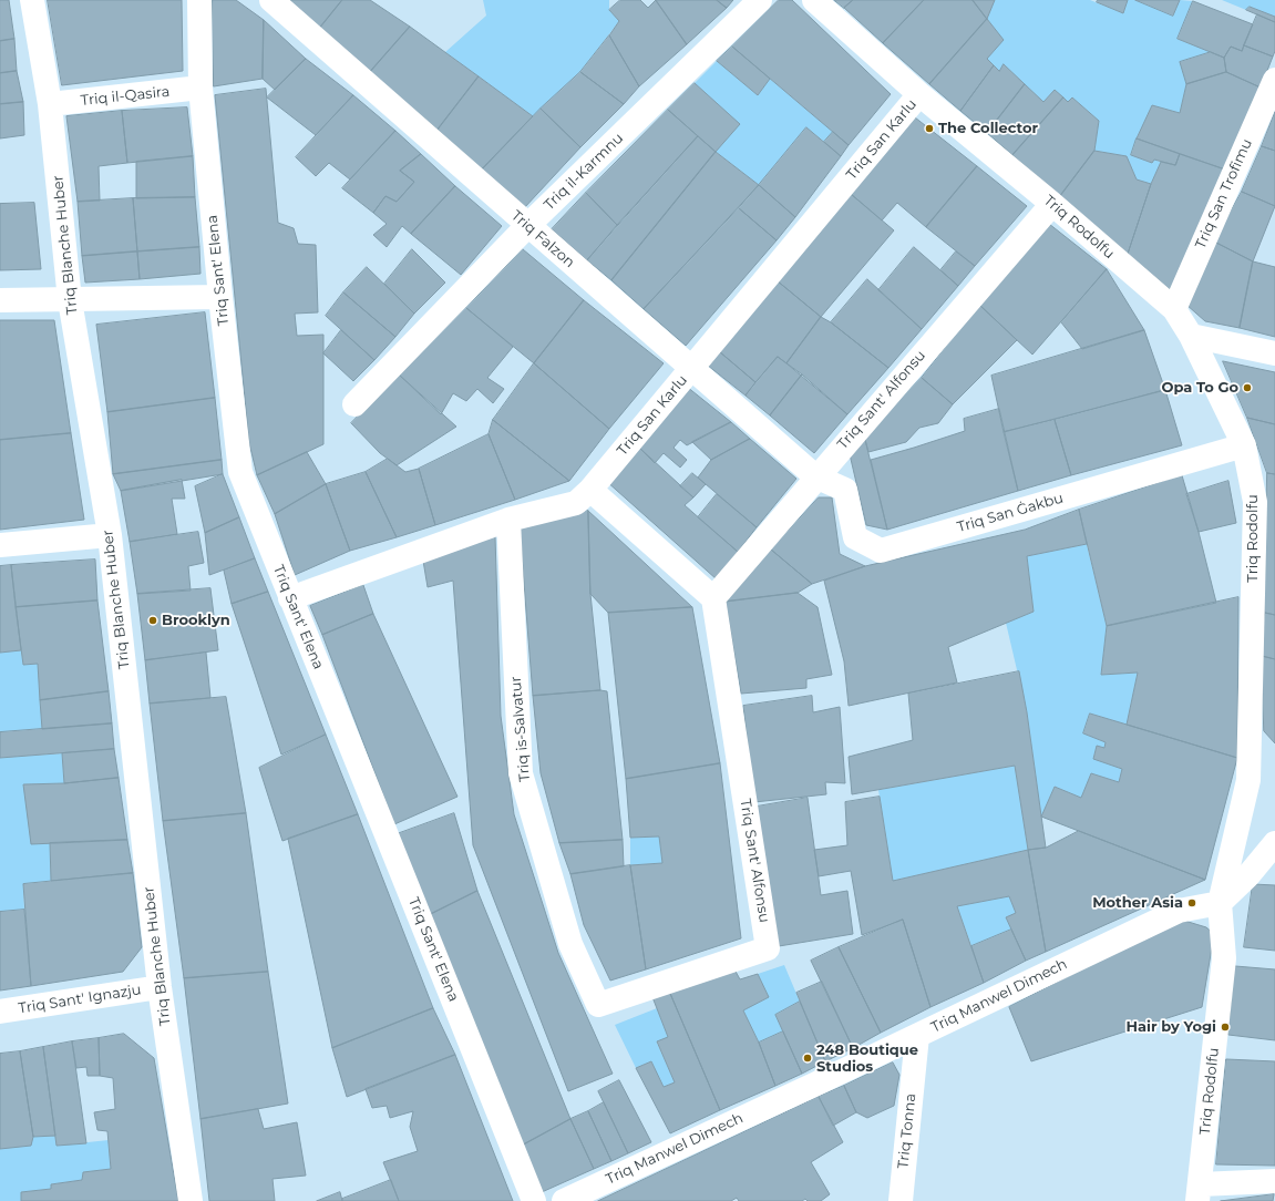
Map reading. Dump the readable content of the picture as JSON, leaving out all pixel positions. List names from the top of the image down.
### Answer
{
  "streets": {
    "street": [
      "Triq il-Qasira",
      "Triq San Karlu",
      "Triq il-Karmnu",
      "Triq San Trofimu",
      "Triq Rodolfu",
      "Triq Falzon",
      "Triq Blanche Huber",
      "Triq Sant' Elena",
      "Triq Sant' Alfonsu",
      "Triq San Ġakbu",
      "Triq is-Salvatur",
      "Triq Manwel Dimech",
      "Triq Sant' Ignazju",
      "Triq Tonna"
    ]
  },
  "crossings": [
    ["Triq il-Qasira", "Triq Blanche Huber"],
    ["Triq il-Qasira", "Triq Sant' Elena"],
    ["Triq San Karlu", "Triq Rodolfu"],
    ["Triq San Karlu", "Triq Falzon"],
    ["Triq San Karlu", "Triq Sant' Elena"],
    ["Triq San Karlu", "Triq is-Salvatur"],
    ["Triq il-Karmnu", "Triq Falzon"],
    ["Triq San Trofimu", "Triq Rodolfu"],
    ["Triq Rodolfu", "Triq Sant' Alfonsu"],
    ["Triq Rodolfu", "Triq San Ġakbu"],
    ["Triq Rodolfu", "Triq Manwel Dimech"],
    ["Triq Falzon", "Triq Sant' Alfonsu"],
    ["Triq Falzon", "Triq San Ġakbu"],
    ["Triq Blanche Huber", "Triq Sant' Ignazju"],
    ["Triq Sant' Alfonsu", "Triq San Ġakbu"],
    ["Triq Sant' Alfonsu", "Triq is-Salvatur"],
    ["Triq Manwel Dimech", "Triq Tonna"]
  ],
  "places": [
    "The Collector",
    "Opa To Go",
    "Brooklyn",
    "Mother Asia",
    "Hair by Yogi",
    "248 Boutique Studios"
  ]
}
